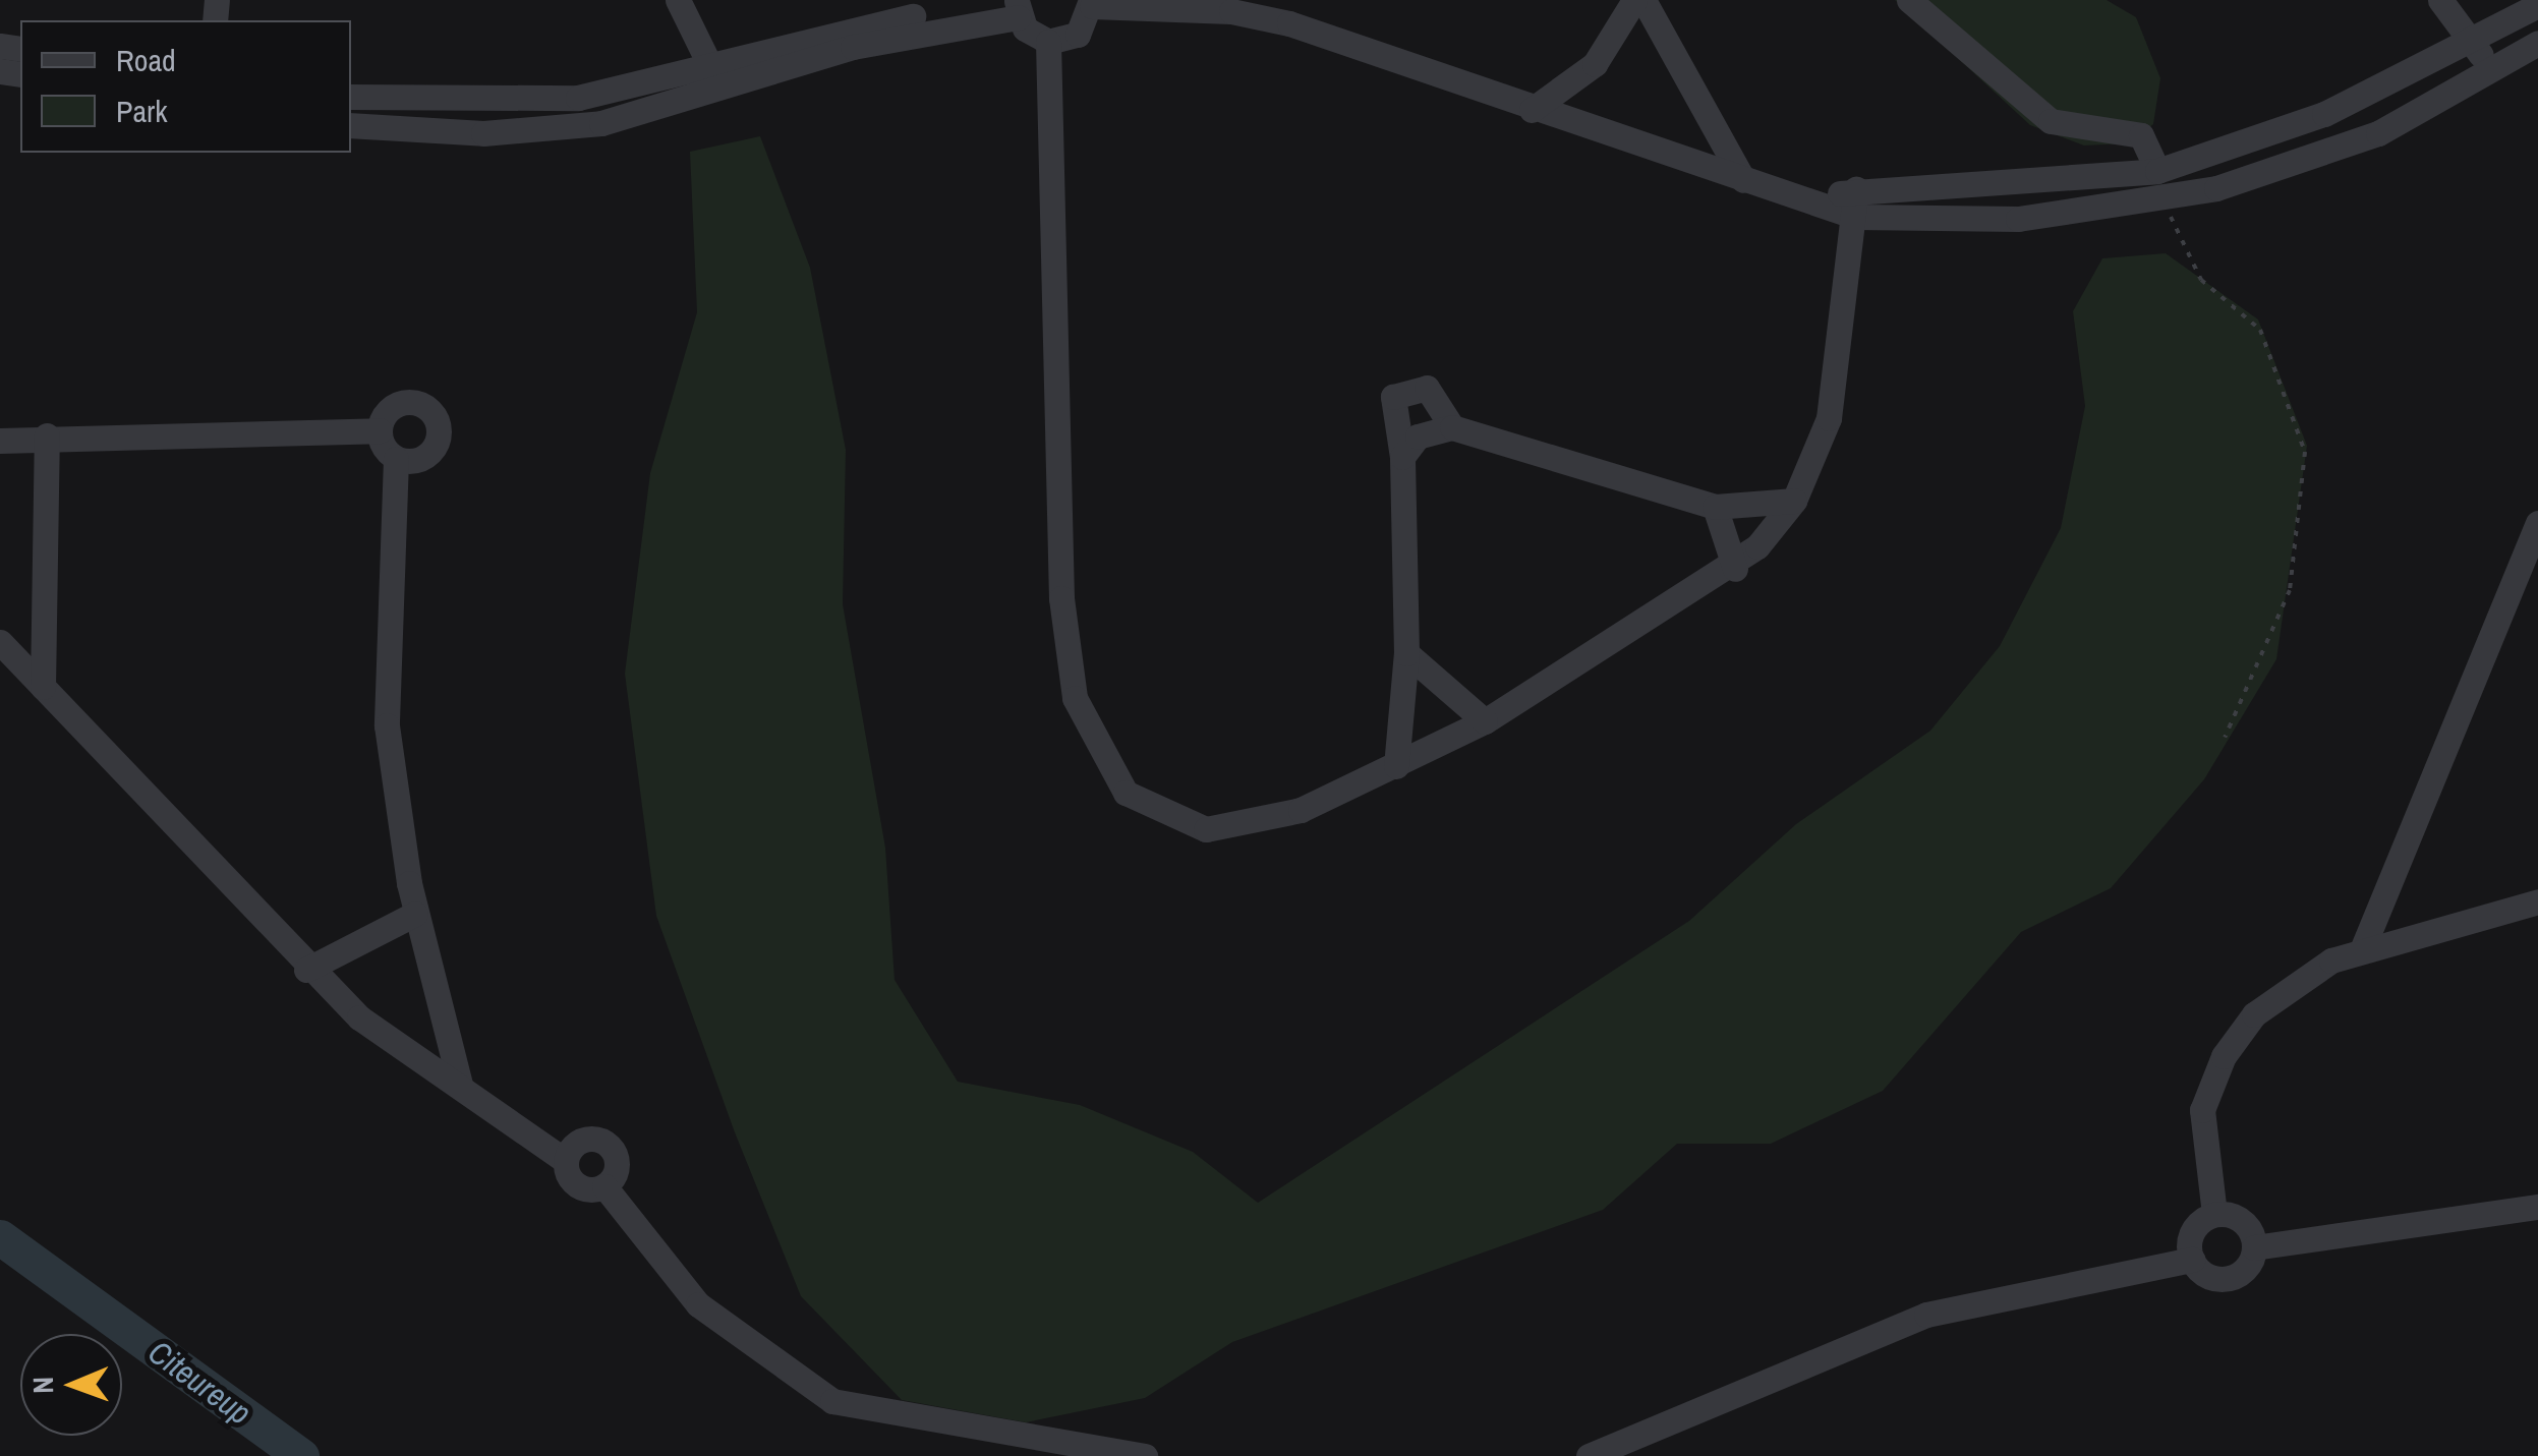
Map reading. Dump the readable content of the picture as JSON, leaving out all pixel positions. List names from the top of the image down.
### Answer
{
  "water": ["Citeureup"],
  "legend": ["Road", "Park"],
  "north": "left"
}
